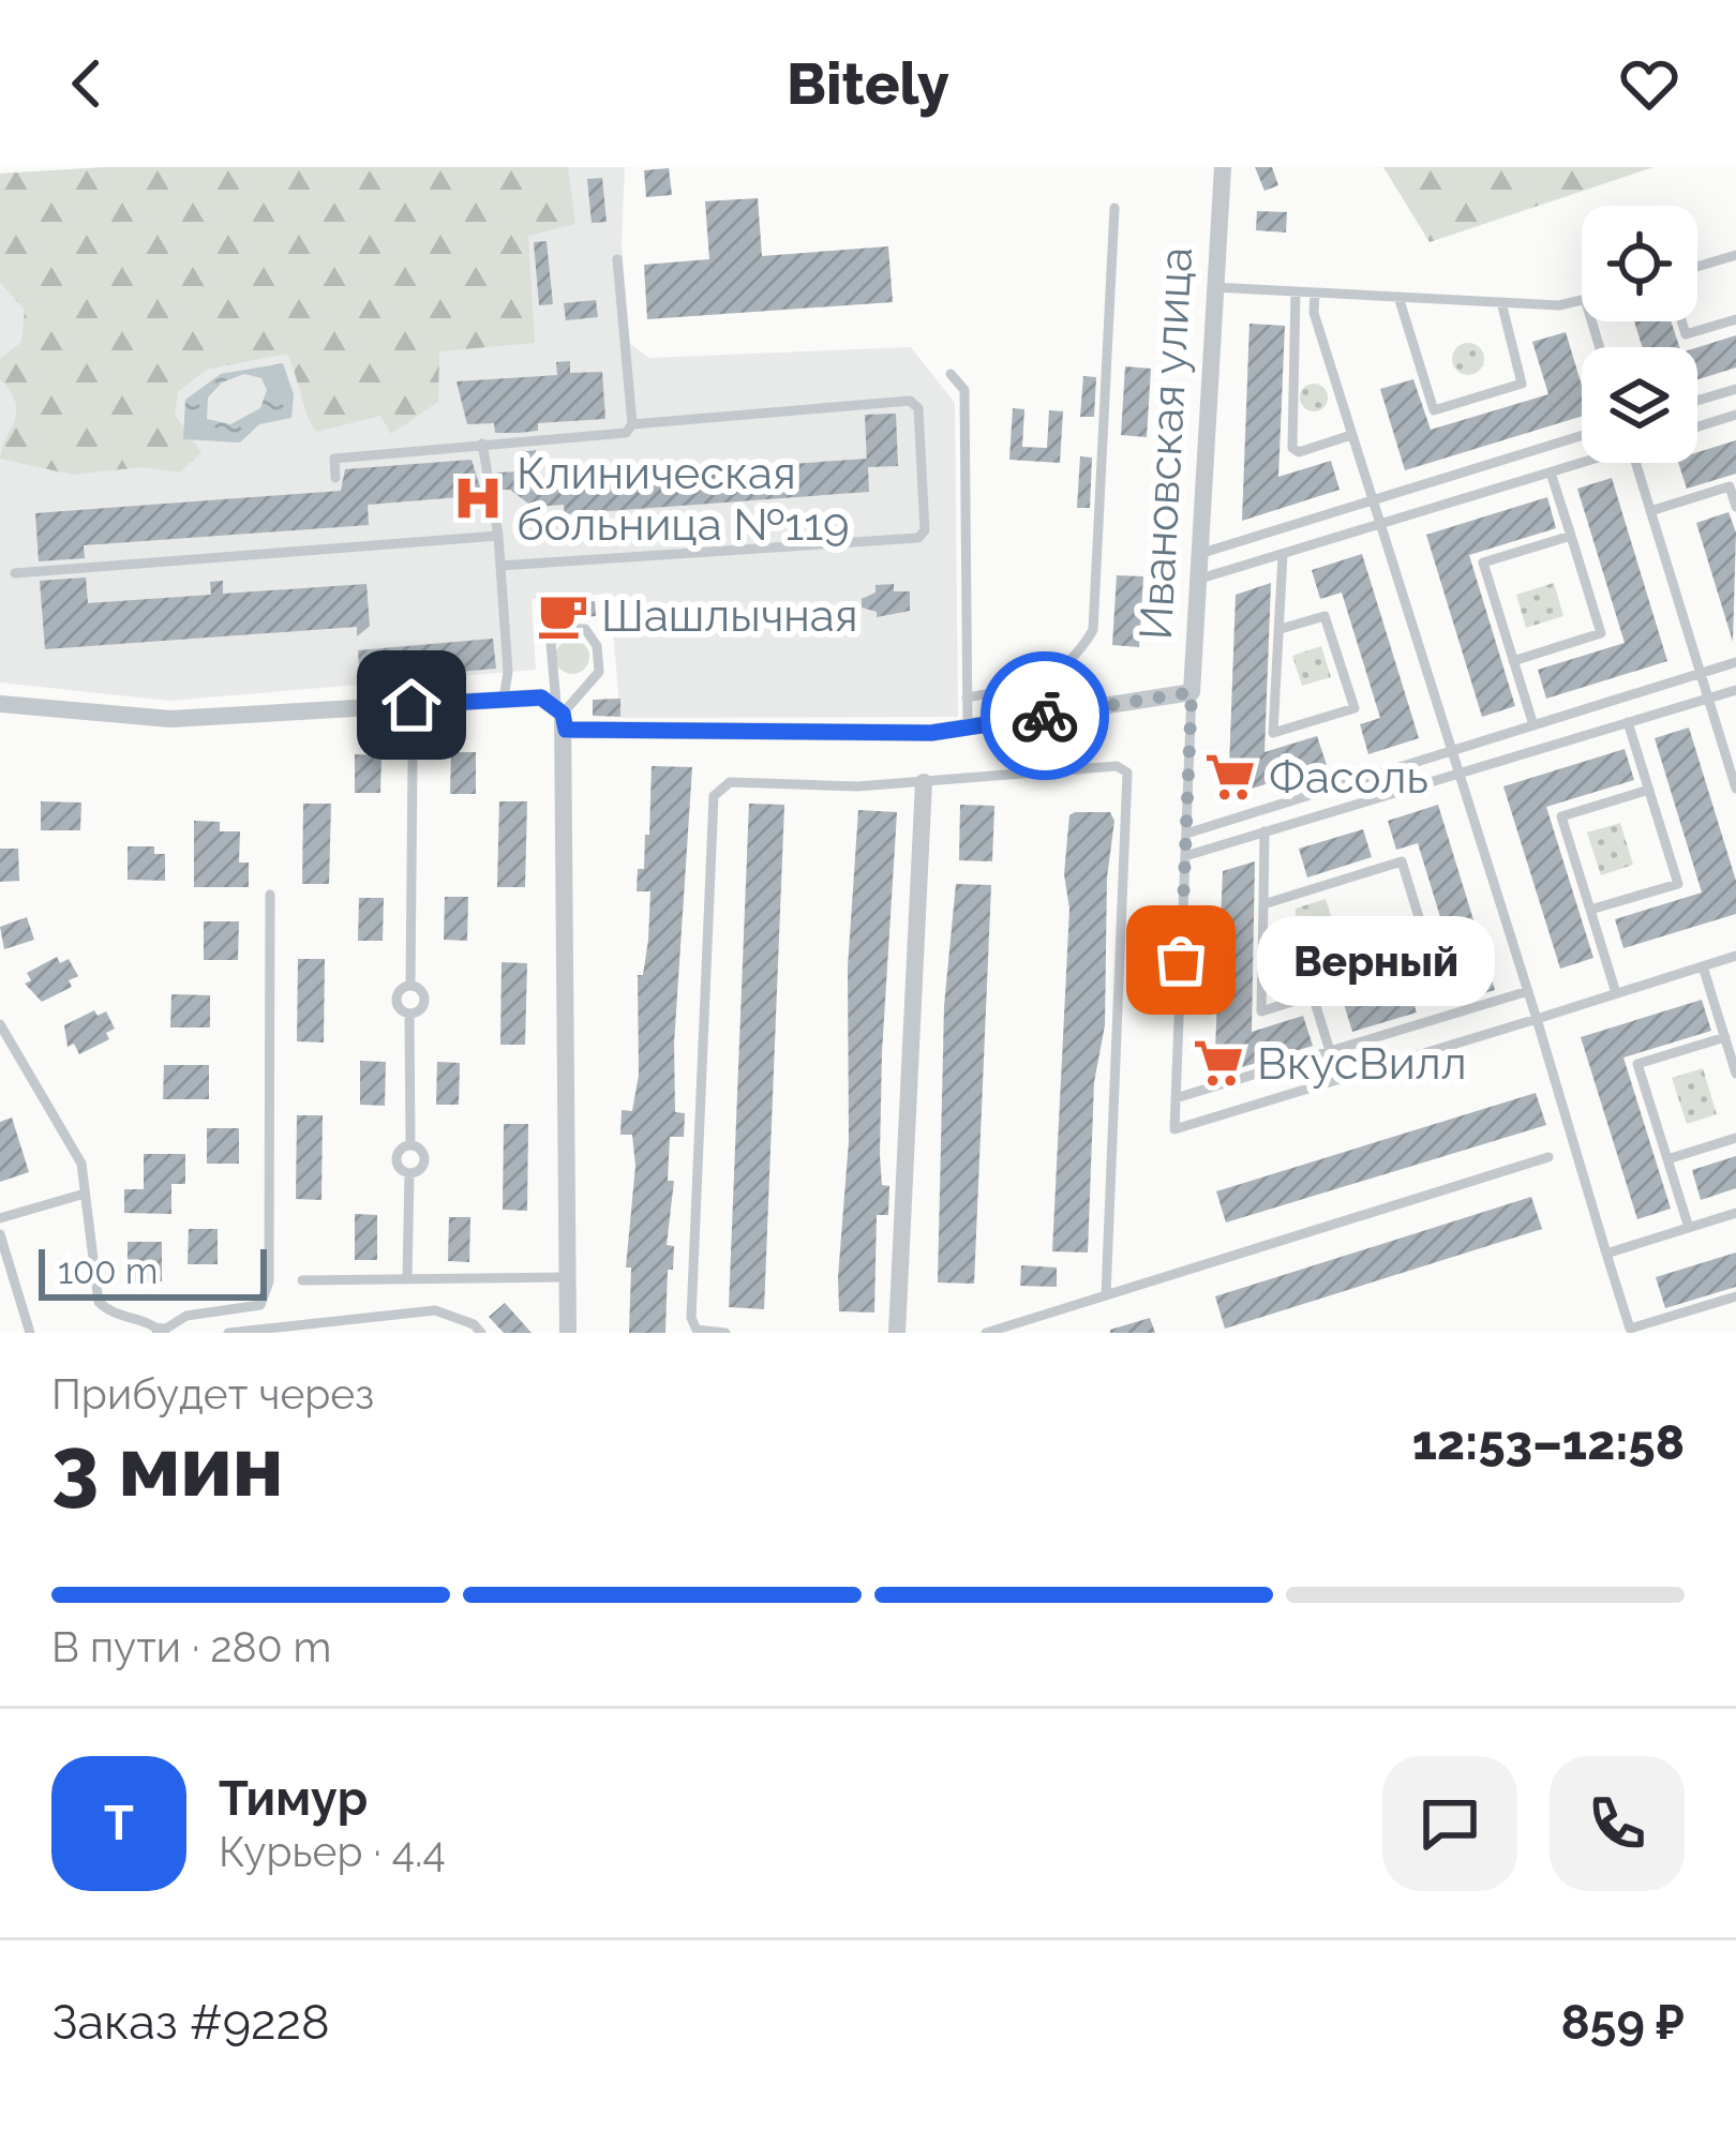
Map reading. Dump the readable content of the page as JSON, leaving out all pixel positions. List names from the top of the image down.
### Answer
{
  "streets": {
    "street": ["Ивановская улица"]
  },
  "places": {
    "hospital": ["Клиническая больница №119"],
    "cafe": ["Шашлычная"],
    "supermarket": ["Фасоль", "ВкусВилл"],
    "other": ["Верный"]
  },
  "scale_bar": "100 m",
  "page": {
    "header": "Bitely",
    "bubble": "Верный",
    "scale": "100 m",
    "heading": ["3 мин", "Прибудет через", "12:53–12:58"],
    "panel": [
      "Тимур",
      "Курьер · 4.4",
      "Заказ #9228",
      "859 ₽"
    ],
    "bar": "В пути · 280 m",
    "round": "Т"
  }
}
